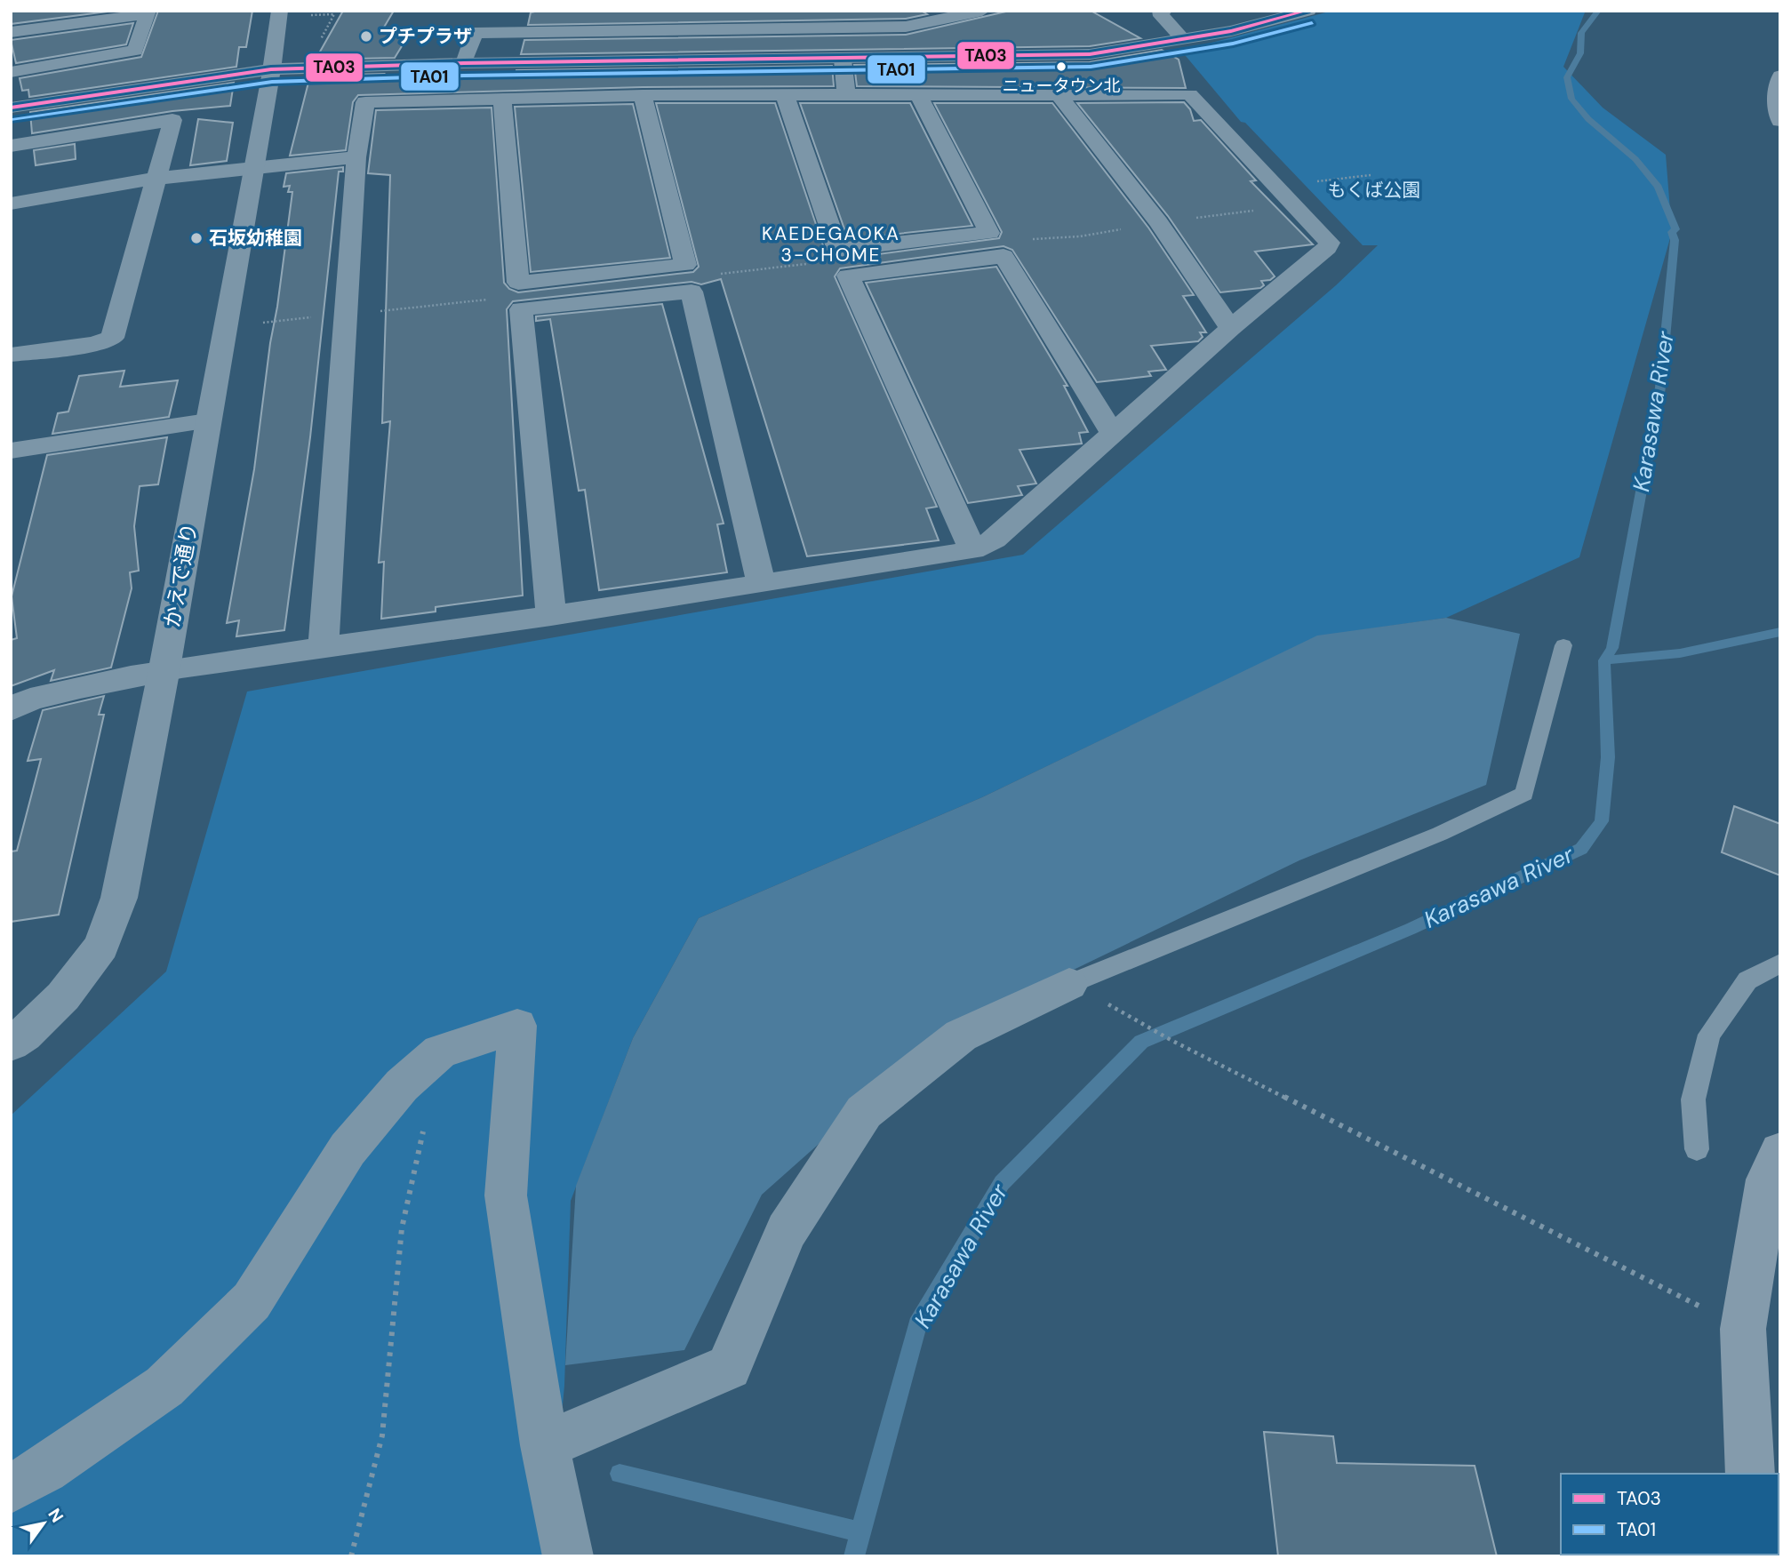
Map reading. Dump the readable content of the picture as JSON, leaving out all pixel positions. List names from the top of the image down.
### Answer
{
  "streets": {
    "street": ["かえで通り"]
  },
  "districts": ["KAEDEGAOKA 3-CHOME"],
  "water": ["Karasawa River"],
  "parks": ["もくば公園"],
  "places": ["プチプラザ", "ニュータウン北", "石坂幼稚園"],
  "lines": ["transit line TA03", "transit line TA01"],
  "legend": ["TA03", "TA01"],
  "north": "top right"
}
